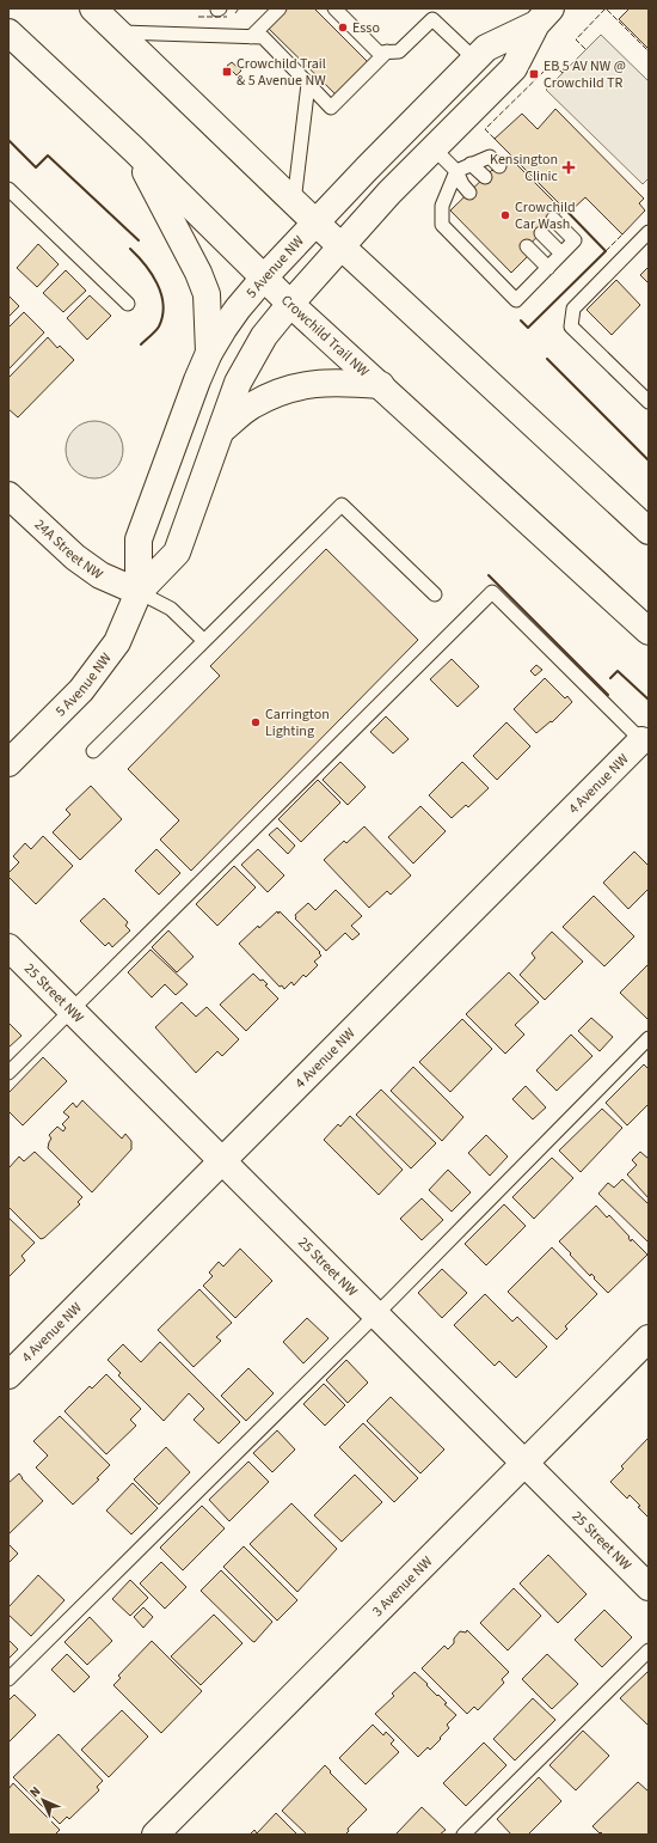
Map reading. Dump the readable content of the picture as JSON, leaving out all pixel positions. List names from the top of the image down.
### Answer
{
  "streets": {
    "main road": [
      "5 Avenue NW",
      "Crowchild Trail NW",
      "24A Street NW",
      "4 Avenue NW",
      "25 Street NW",
      "3 Avenue NW"
    ]
  },
  "crossings": [
    ["5 Avenue NW", "Crowchild Trail NW"],
    ["5 Avenue NW", "24A Street NW"],
    ["4 Avenue NW", "25 Street NW"],
    ["25 Street NW", "3 Avenue NW"]
  ],
  "places": {
    "other": ["Esso", "Crowchild Car Wash", "Carrington Lighting"],
    "transit": ["Crowchild Trail & 5 Avenue NW", "EB 5 AV NW @ Crowchild TR"],
    "health": ["Kensington Clinic"]
  },
  "north": "top left"
}
